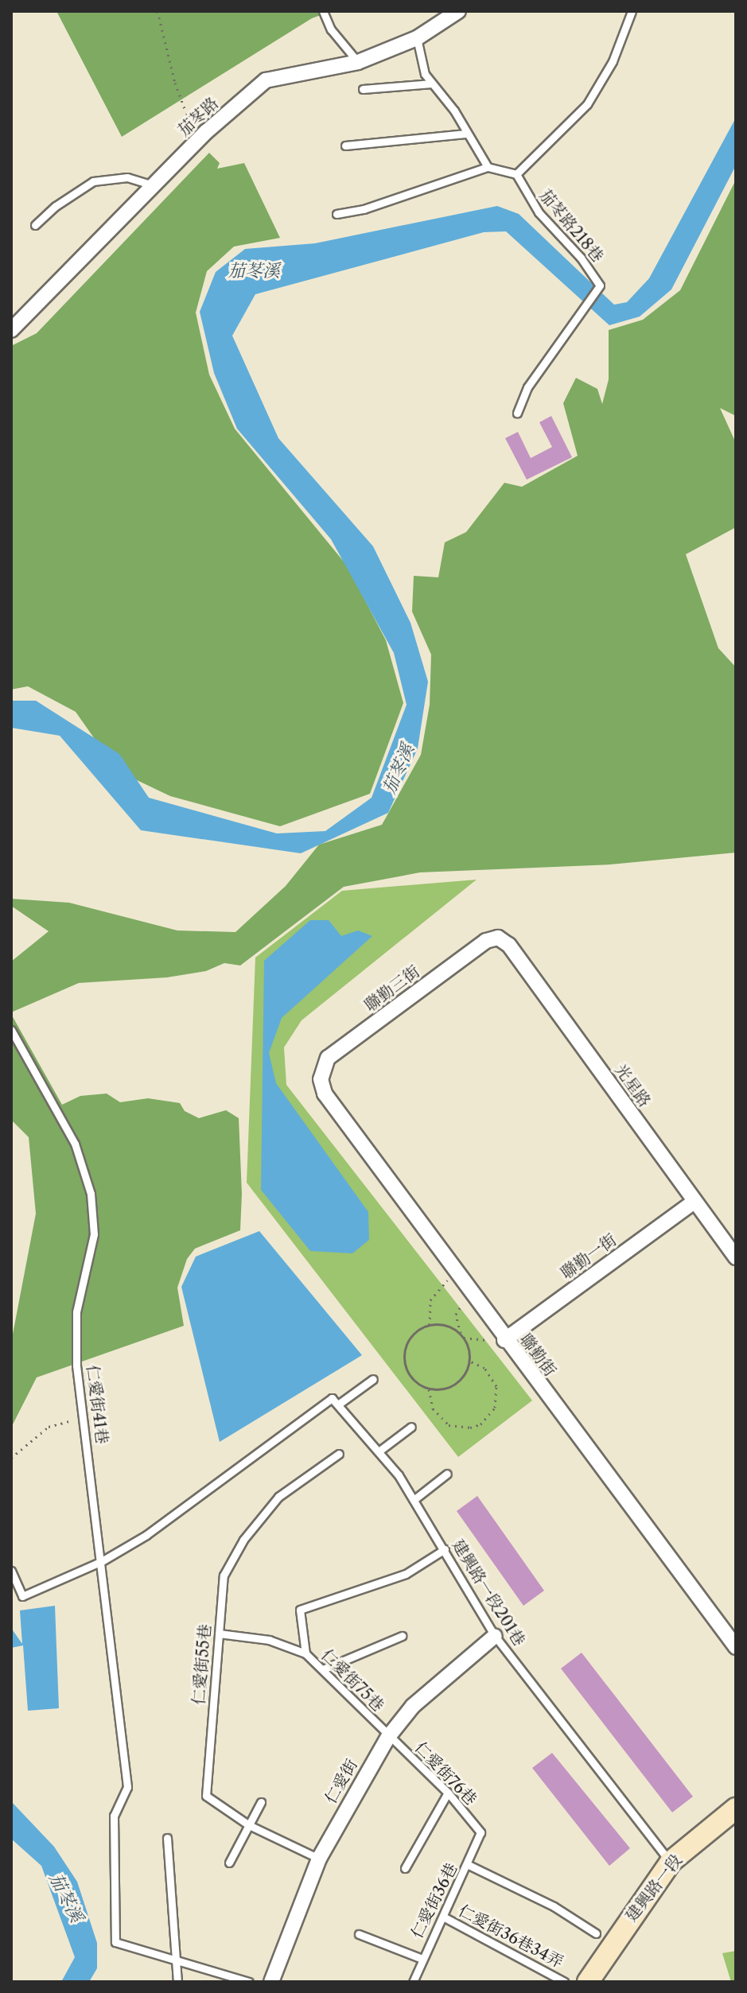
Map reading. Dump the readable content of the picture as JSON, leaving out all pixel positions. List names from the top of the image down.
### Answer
{
  "streets": {
    "street": [
      "茄苳路",
      "聯勤三街",
      "光星路",
      "聯勤一街",
      "聯勤街",
      "仁愛街",
      "建興路一段"
    ],
    "lane": [
      "茄苳路218巷",
      "仁愛街41巷",
      "建興路一段201巷",
      "仁愛街55巷",
      "仁愛街75巷",
      "仁愛街76巷",
      "仁愛街36巷",
      "仁愛街36巷34弄"
    ]
  },
  "crossings": [
    ["聯勤三街", "光星路"],
    ["聯勤三街", "聯勤街"],
    ["光星路", "聯勤一街"],
    ["聯勤一街", "聯勤街"],
    ["建興路一段201巷", "仁愛街"],
    ["建興路一段201巷", "建興路一段"],
    ["仁愛街55巷", "仁愛街75巷"],
    ["仁愛街55巷", "仁愛街"],
    ["仁愛街75巷", "仁愛街76巷"],
    ["仁愛街75巷", "仁愛街"],
    ["仁愛街76巷", "仁愛街"],
    ["仁愛街76巷", "仁愛街36巷"],
    ["仁愛街36巷", "仁愛街36巷34弄"]
  ],
  "water": ["茄苳溪"]
}
